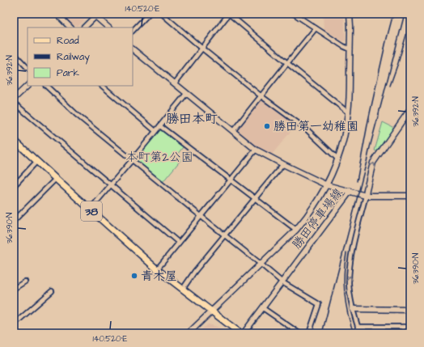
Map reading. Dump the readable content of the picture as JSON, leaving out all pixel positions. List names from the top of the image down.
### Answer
{
  "streets": {
    "main road": ["38"],
    "street": ["勝田停車場線"]
  },
  "districts": ["勝田本町"],
  "parks": ["本町第2公園"],
  "places": ["勝田第一幼稚園", "青木屋"],
  "legend": ["Road", "Railway", "Park"],
  "coordinates": ["140.520°E", "36.392°N", "36.390°N"]
}
